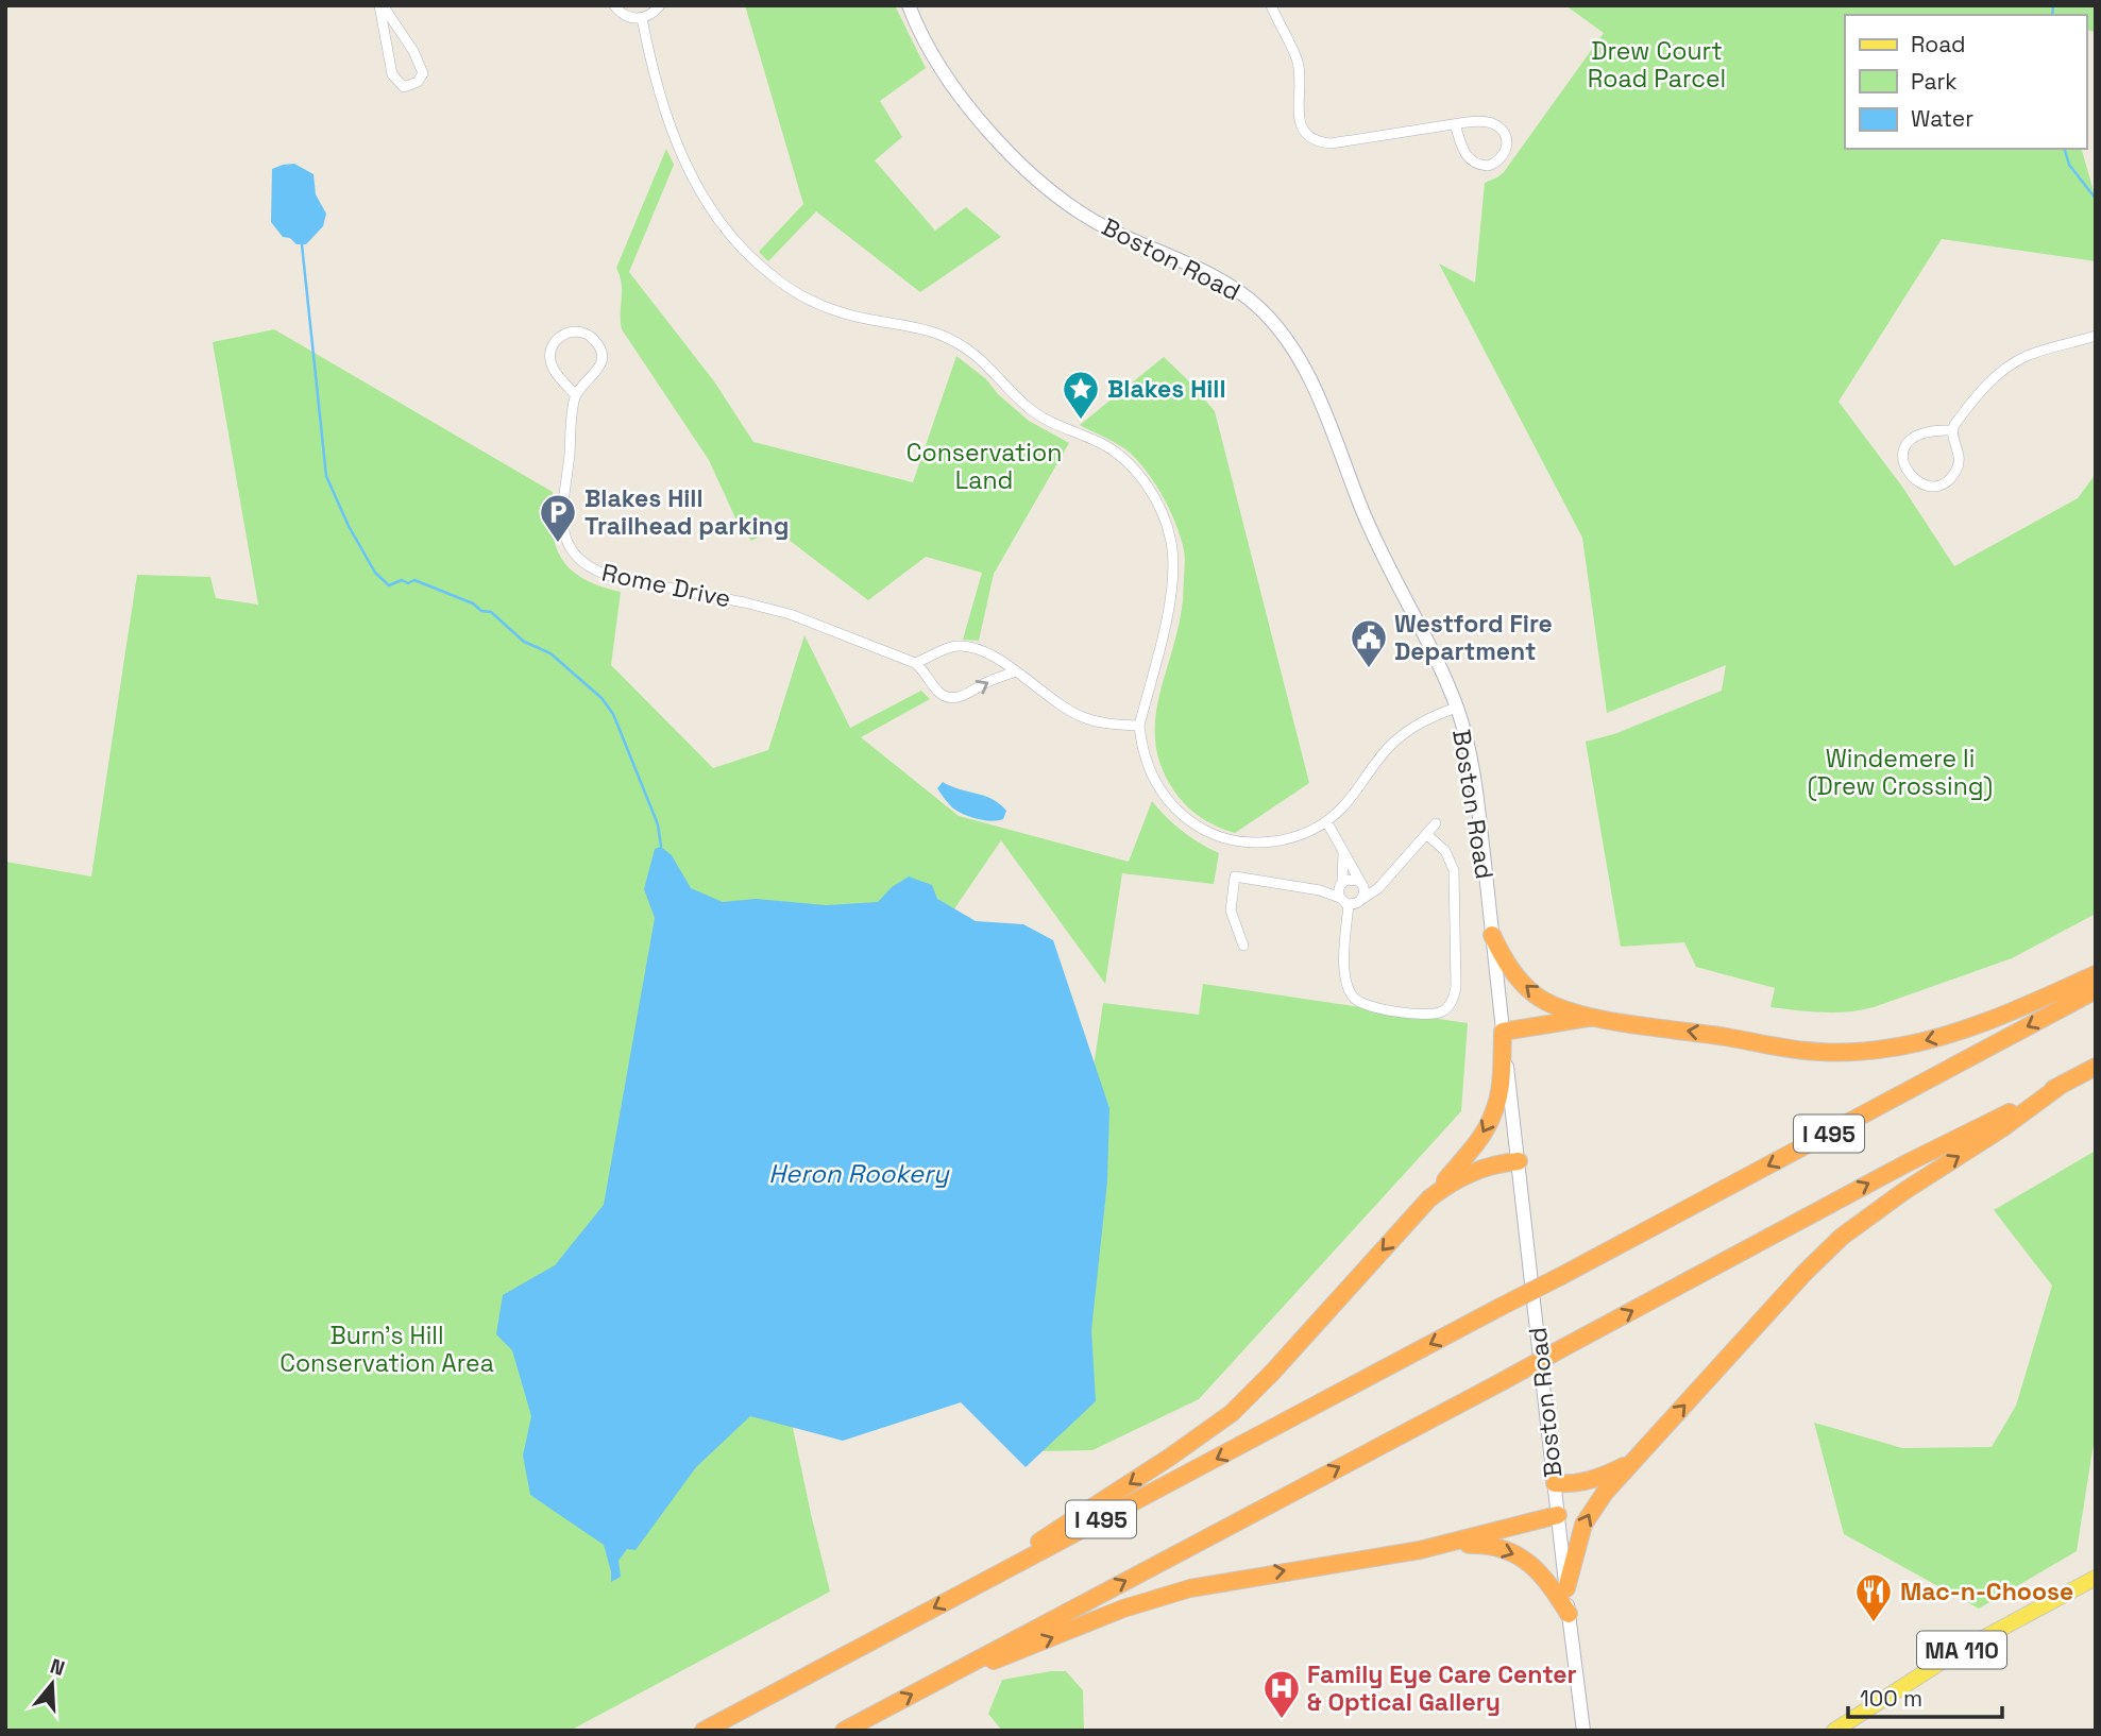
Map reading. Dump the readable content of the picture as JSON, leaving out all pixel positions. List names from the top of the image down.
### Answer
{
  "streets": {
    "highway": ["I 495"],
    "main road": ["Boston Road", "MA 110"],
    "street": ["Rome Drive"]
  },
  "water": ["Heron Rookery"],
  "parks": [
    "Drew Court Road Parcel",
    "Conservation Land",
    "Windemere Ii (Drew Crossing)",
    "Burn’s Hill Conservation Area"
  ],
  "places": {
    "place": ["Blakes Hill"],
    "parking": ["Blakes Hill Trailhead parking"],
    "public building": ["Westford Fire Department"],
    "restaurant": ["Mac-n-Choose"],
    "hospital": ["Family Eye Care Center & Optical Gallery"]
  },
  "legend": ["Road", "Park", "Water"],
  "scale_bar": "100 m",
  "north": "top"
}
